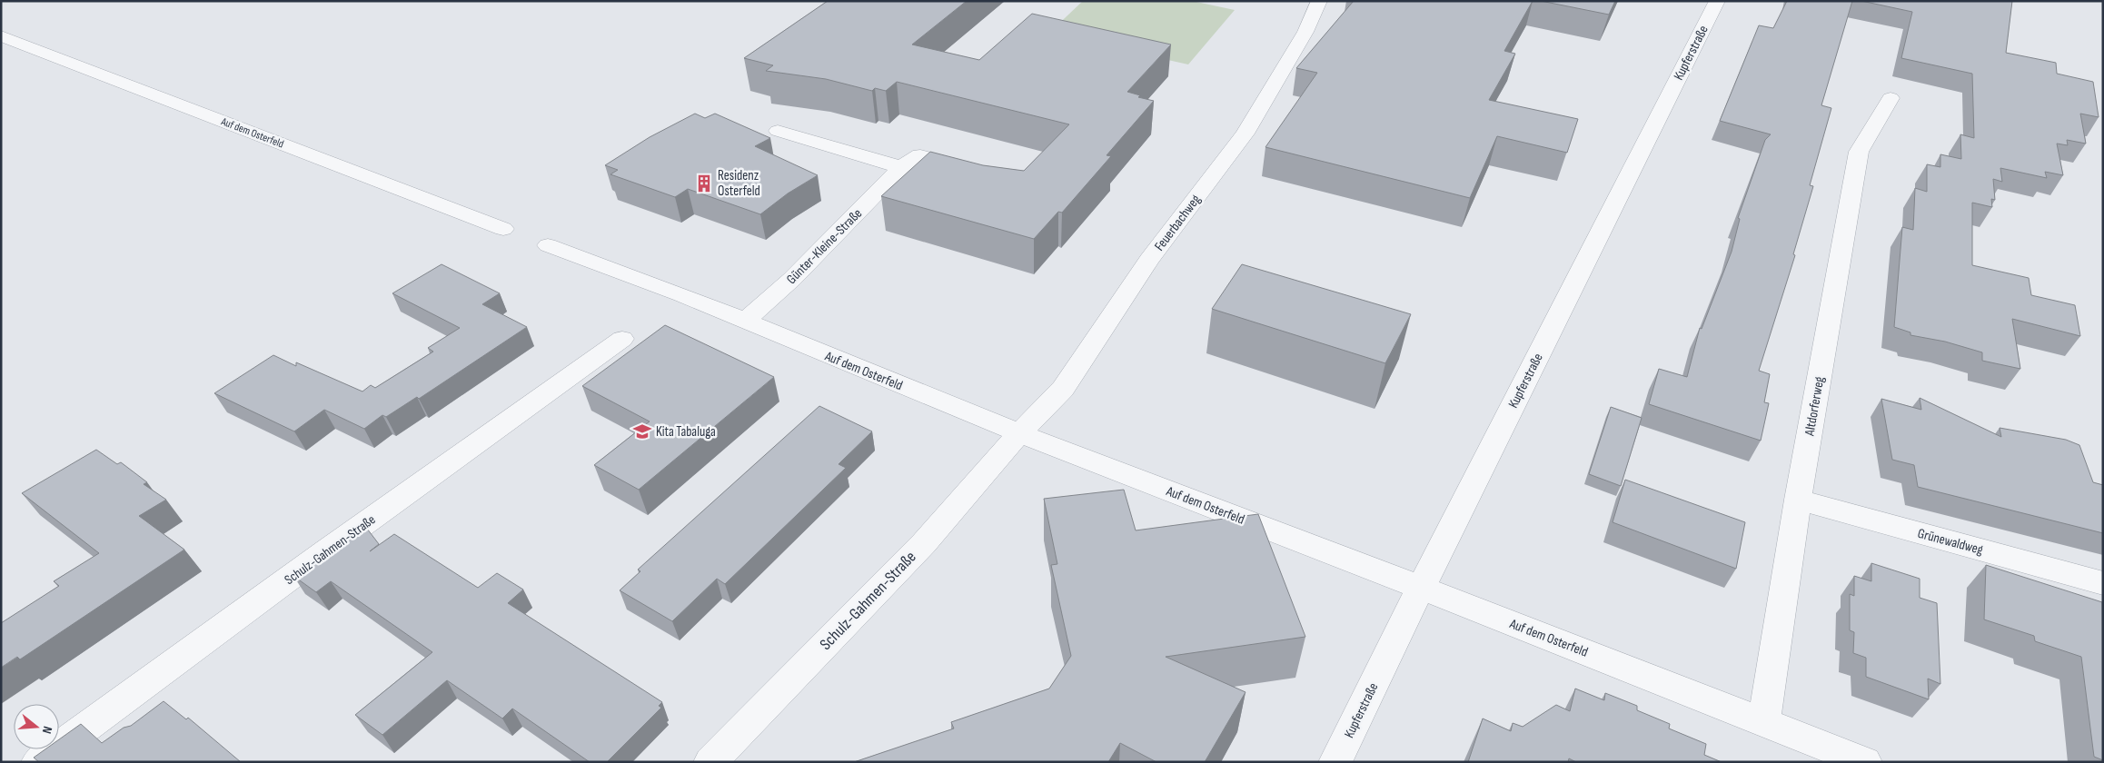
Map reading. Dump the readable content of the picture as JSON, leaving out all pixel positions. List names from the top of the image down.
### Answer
{
  "streets": {
    "street": [
      "Kupferstraße",
      "Auf dem Osterfeld",
      "Feuerbachweg",
      "Günter-Kleine-Straße",
      "Altdorferweg",
      "Grünewaldweg",
      "Schulz-Gahmen-Straße"
    ]
  },
  "crossings": [
    ["Kupferstraße", "Auf dem Osterfeld"],
    ["Auf dem Osterfeld", "Feuerbachweg"],
    ["Auf dem Osterfeld", "Günter-Kleine-Straße"],
    ["Auf dem Osterfeld", "Altdorferweg"],
    ["Auf dem Osterfeld", "Schulz-Gahmen-Straße"],
    ["Feuerbachweg", "Schulz-Gahmen-Straße"],
    ["Altdorferweg", "Grünewaldweg"]
  ],
  "places": {
    "building": ["Residenz Osterfeld"],
    "school or university": ["Kita Tabaluga"]
  },
  "north": "right"
}
